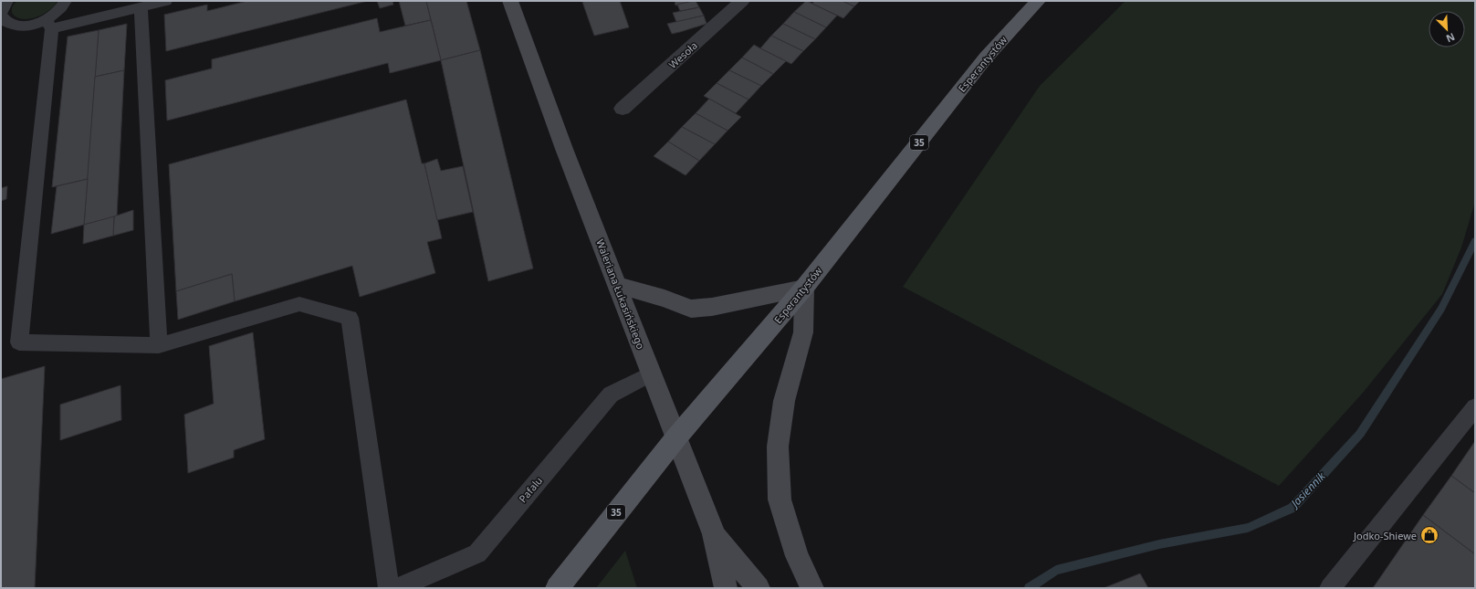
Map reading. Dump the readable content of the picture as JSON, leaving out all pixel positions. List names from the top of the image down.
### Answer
{
  "streets": {
    "main road": ["Esperantystów", "35"],
    "street": ["Wesoła", "Waleriana Łukasińskiego"],
    "lane": ["Pafalu"]
  },
  "crossings": [
    ["Esperantystów", "Waleriana Łukasińskiego"],
    ["Waleriana Łukasińskiego", "Pafalu"]
  ],
  "water": ["Jasiennik"],
  "places": {
    "shop": ["Jodko-Shiewe"]
  },
  "north": "bottom right"
}
